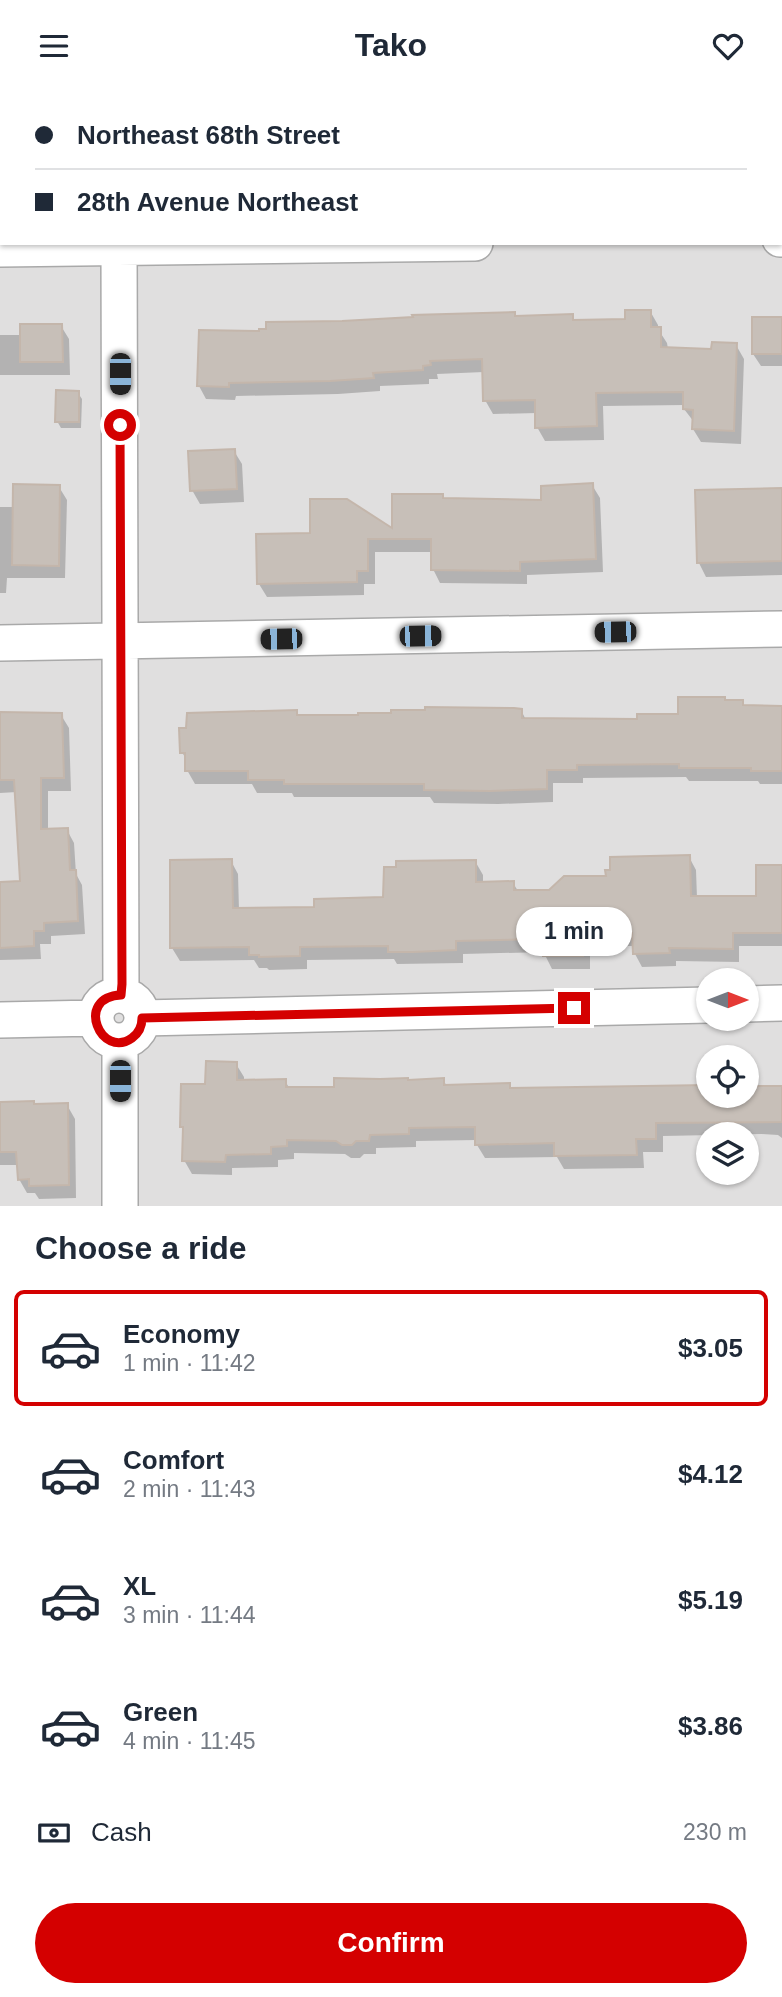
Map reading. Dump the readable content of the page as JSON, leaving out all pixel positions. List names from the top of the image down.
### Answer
{
  "north": "right",
  "page": {
    "header": "Tako",
    "banner": ["Northeast 68th Street", "28th Avenue Northeast"],
    "bubble": "1 min",
    "heading": "Choose a ride",
    "list": [
      {
        "name": "Economy",
        "note": "1 min · 11:42",
        "value": "$3.05"
      },
      {
        "name": "Comfort",
        "note": "2 min · 11:43",
        "value": "$4.12"
      },
      {
        "name": "XL",
        "note": "3 min · 11:44",
        "value": "$5.19"
      },
      {
        "name": "Green",
        "note": "4 min · 11:45",
        "value": "$3.86"
      }
    ],
    "pay": ["Cash", "230 m"],
    "buttons": "Confirm"
  }
}
